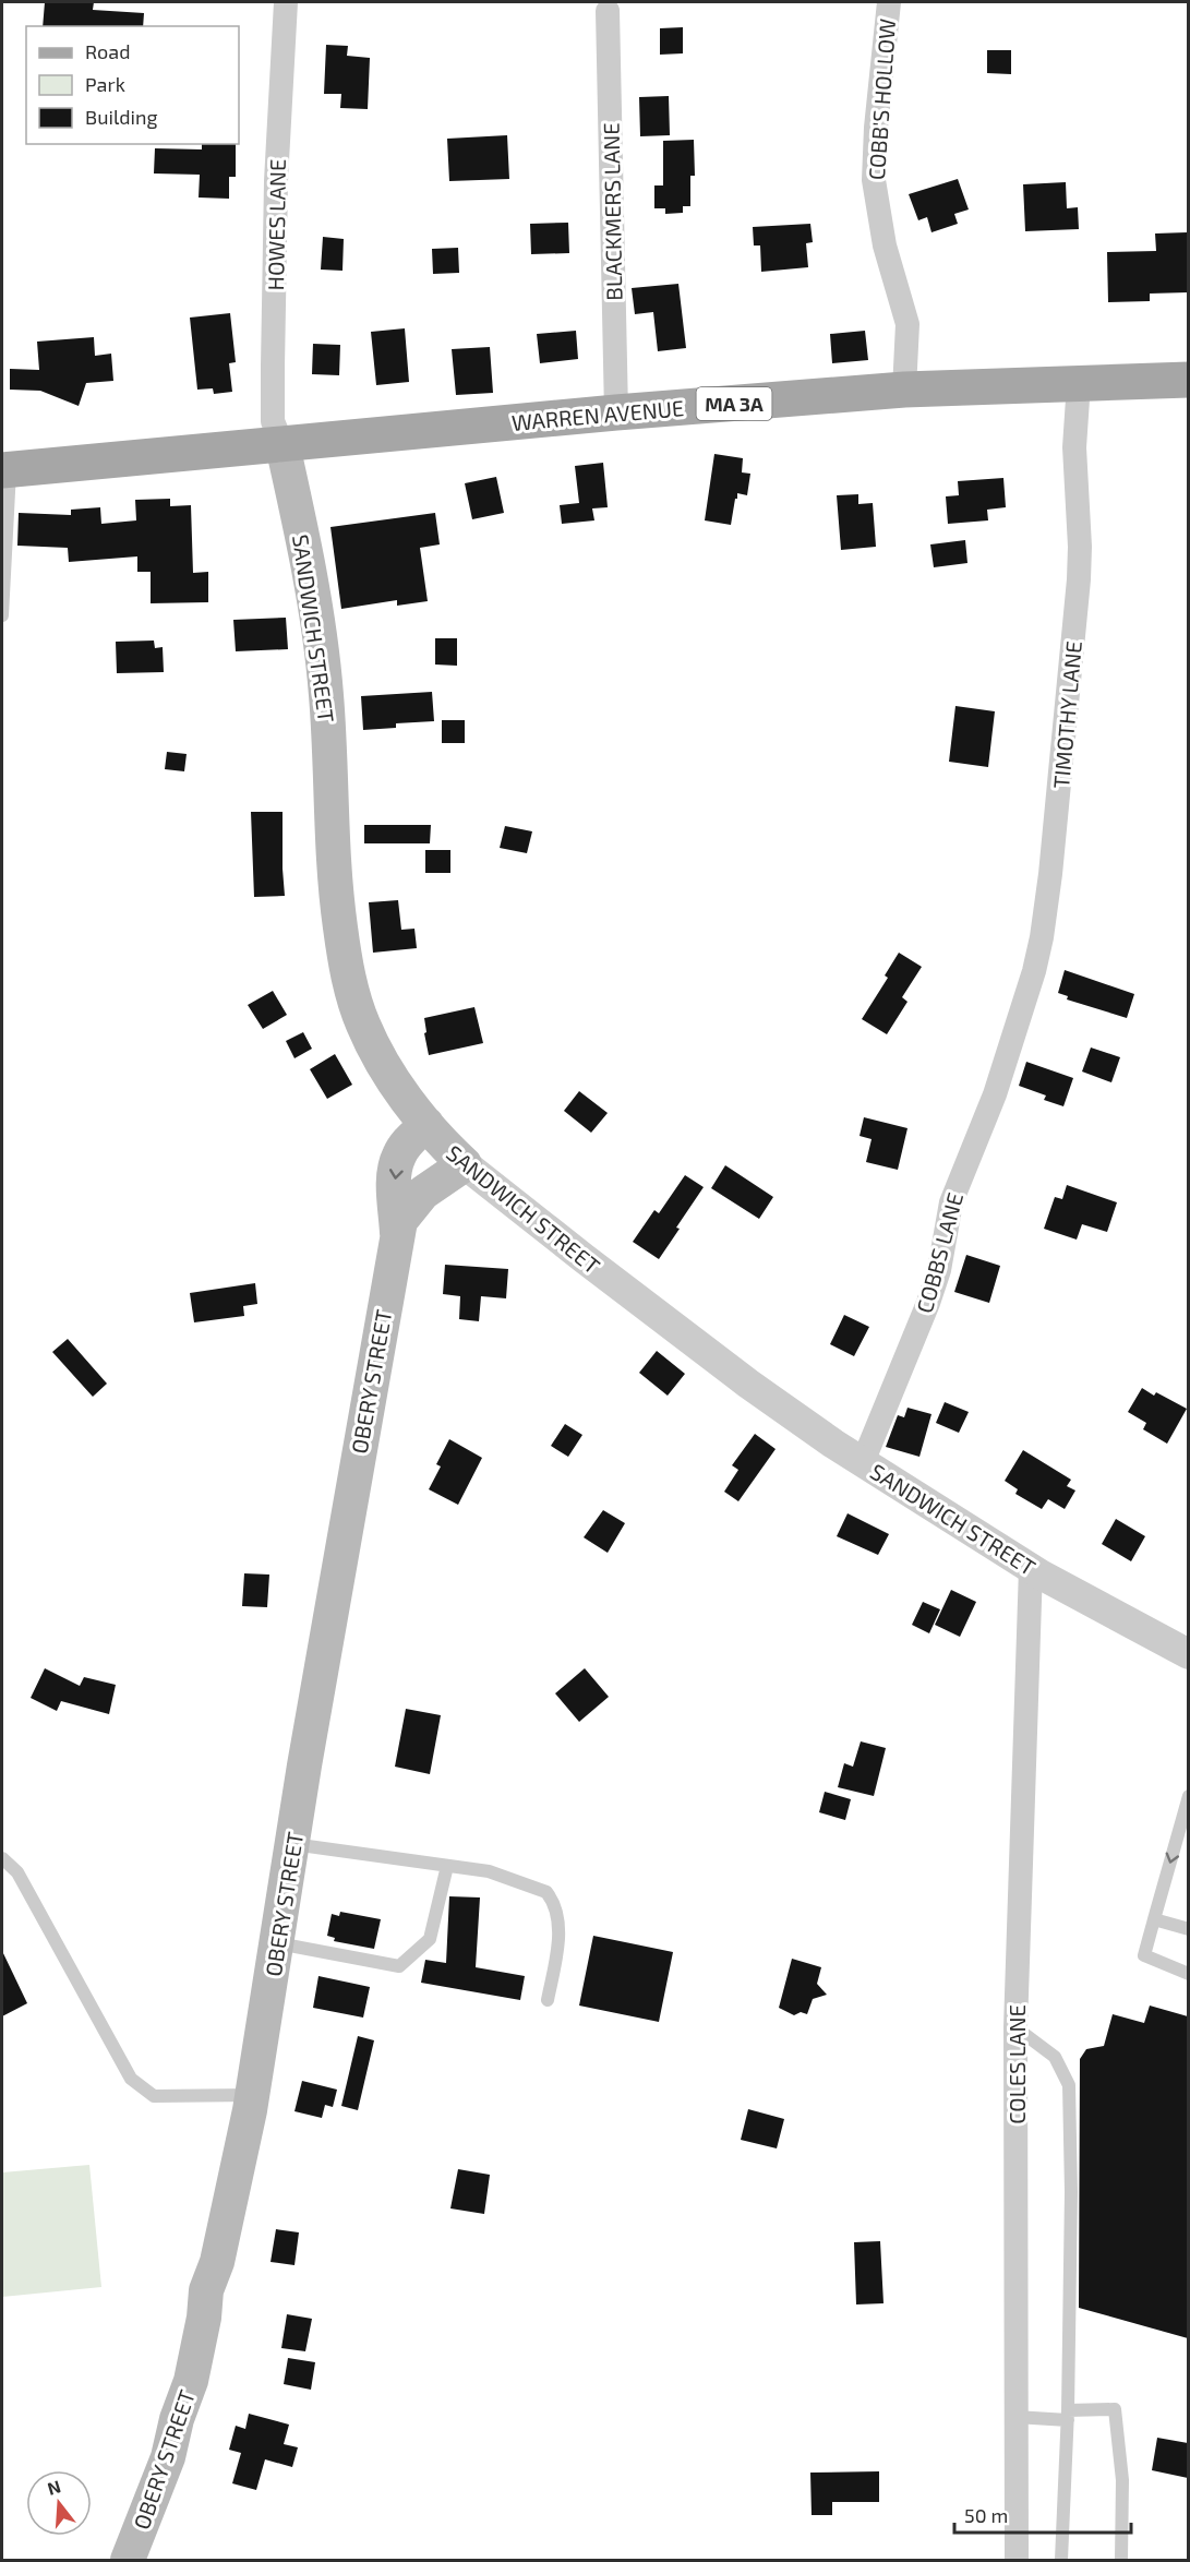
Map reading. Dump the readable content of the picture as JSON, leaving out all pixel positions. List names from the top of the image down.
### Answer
{
  "streets": {
    "main road": [
      "MA 3A",
      "WARREN AVENUE",
      "SANDWICH STREET",
      "OBERY STREET"
    ],
    "street": [
      "COBB'S HOLLOW",
      "BLACKMERS LANE",
      "HOWES LANE",
      "TIMOTHY LANE",
      "COBBS LANE",
      "COLES LANE"
    ]
  },
  "crossings": [
    ["COBB'S HOLLOW", "WARREN AVENUE"],
    ["BLACKMERS LANE", "WARREN AVENUE"],
    ["HOWES LANE", "MA 3A"],
    ["HOWES LANE", "WARREN AVENUE"],
    ["HOWES LANE", "SANDWICH STREET"],
    ["MA 3A", "WARREN AVENUE"],
    ["MA 3A", "SANDWICH STREET"],
    ["WARREN AVENUE", "SANDWICH STREET"],
    ["WARREN AVENUE", "TIMOTHY LANE"],
    ["SANDWICH STREET", "COBBS LANE"],
    ["SANDWICH STREET", "OBERY STREET"],
    ["SANDWICH STREET", "COLES LANE"],
    ["TIMOTHY LANE", "COBBS LANE"]
  ],
  "legend": ["Road", "Park", "Building"],
  "scale_bar": "50 m",
  "north": "top"
}
